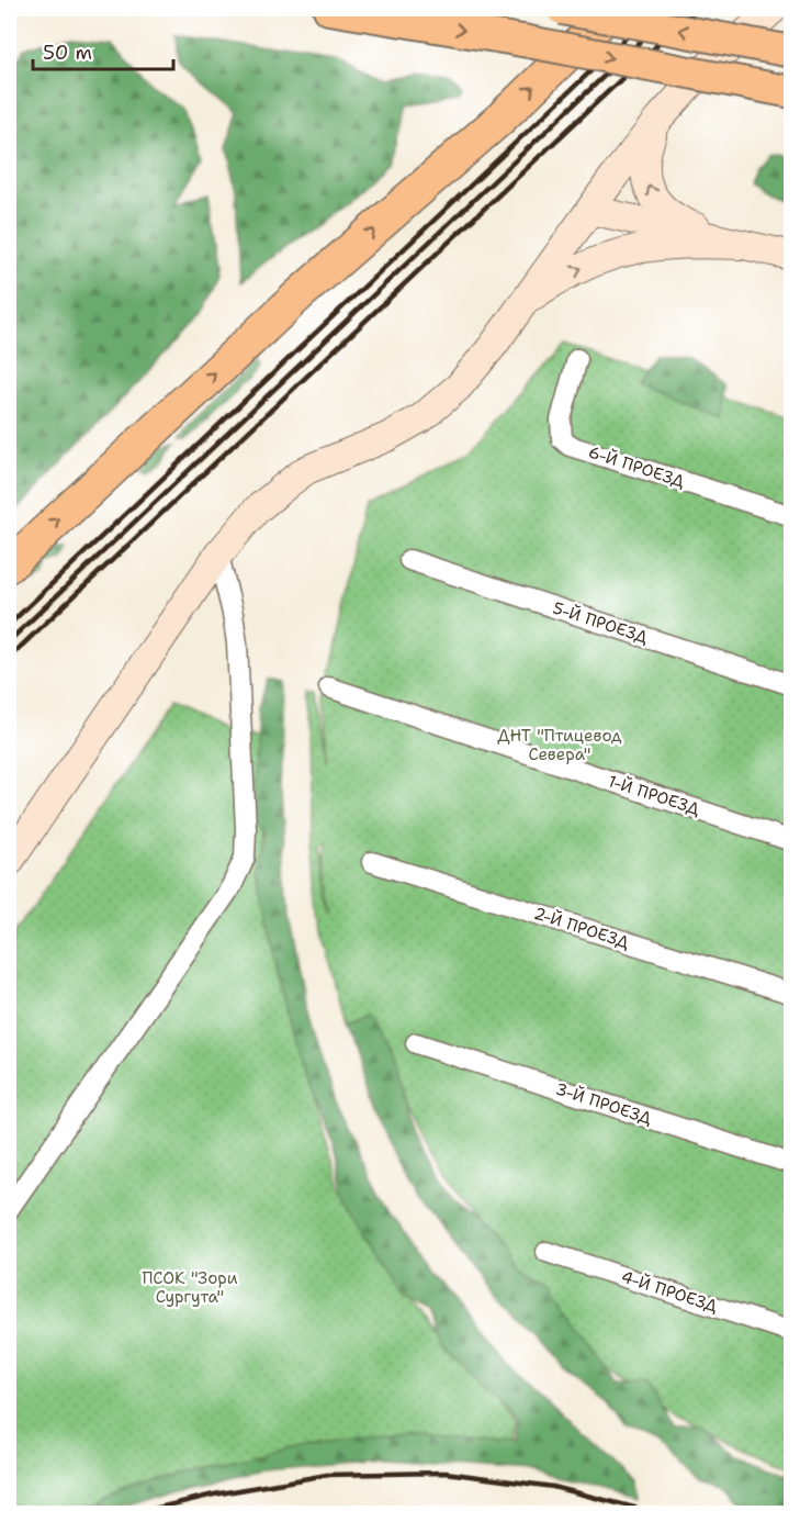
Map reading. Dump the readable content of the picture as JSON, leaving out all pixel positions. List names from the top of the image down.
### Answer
{
  "streets": {
    "street": [
      "6-Й ПРОЕЗД",
      "5-Й ПРОЕЗД",
      "1-Й ПРОЕЗД",
      "2-Й ПРОЕЗД",
      "3-Й ПРОЕЗД",
      "4-Й ПРОЕЗД"
    ]
  },
  "parks": ["ДНТ \"Птицевод Севера\"", "ПСОК \"Зори Сургута\""],
  "scale_bar": "50 m"
}
